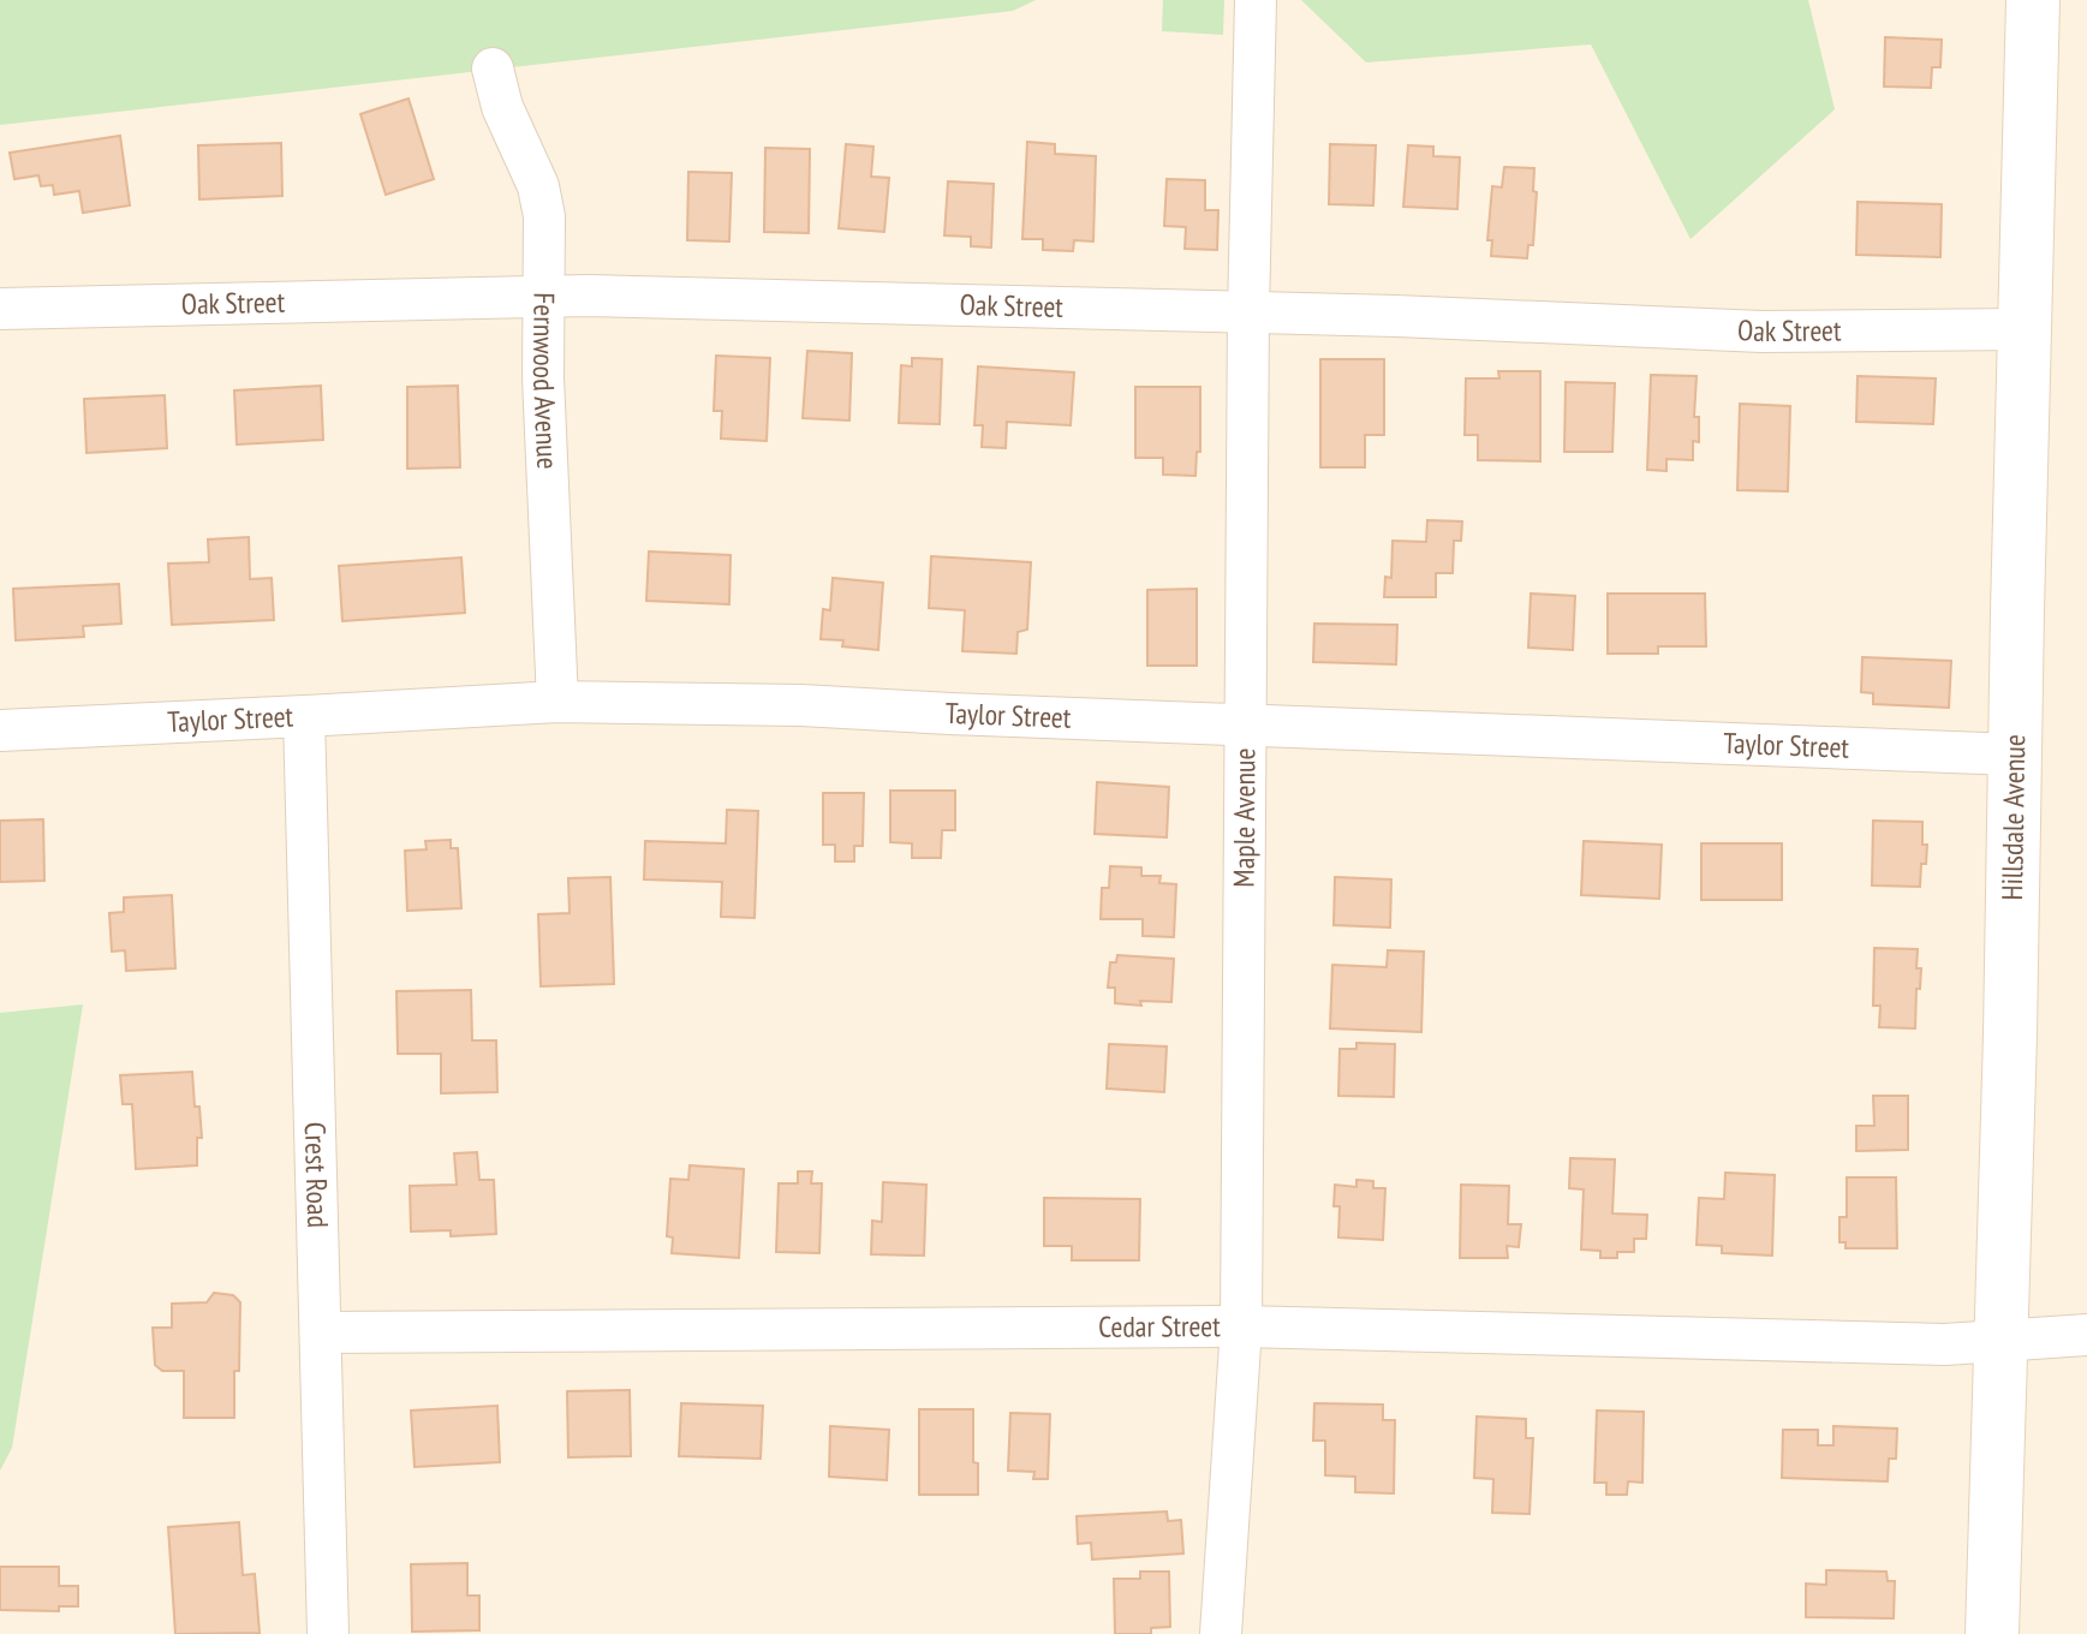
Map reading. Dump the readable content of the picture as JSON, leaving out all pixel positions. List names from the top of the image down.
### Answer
{
  "streets": {
    "street": [
      "Oak Street",
      "Fernwood Avenue",
      "Taylor Street",
      "Maple Avenue",
      "Hillsdale Avenue",
      "Crest Road",
      "Cedar Street"
    ]
  },
  "crossings": [
    ["Oak Street", "Fernwood Avenue"],
    ["Oak Street", "Maple Avenue"],
    ["Oak Street", "Hillsdale Avenue"],
    ["Fernwood Avenue", "Taylor Street"],
    ["Taylor Street", "Maple Avenue"],
    ["Taylor Street", "Hillsdale Avenue"],
    ["Taylor Street", "Crest Road"],
    ["Maple Avenue", "Cedar Street"],
    ["Hillsdale Avenue", "Cedar Street"],
    ["Crest Road", "Cedar Street"]
  ]
}
